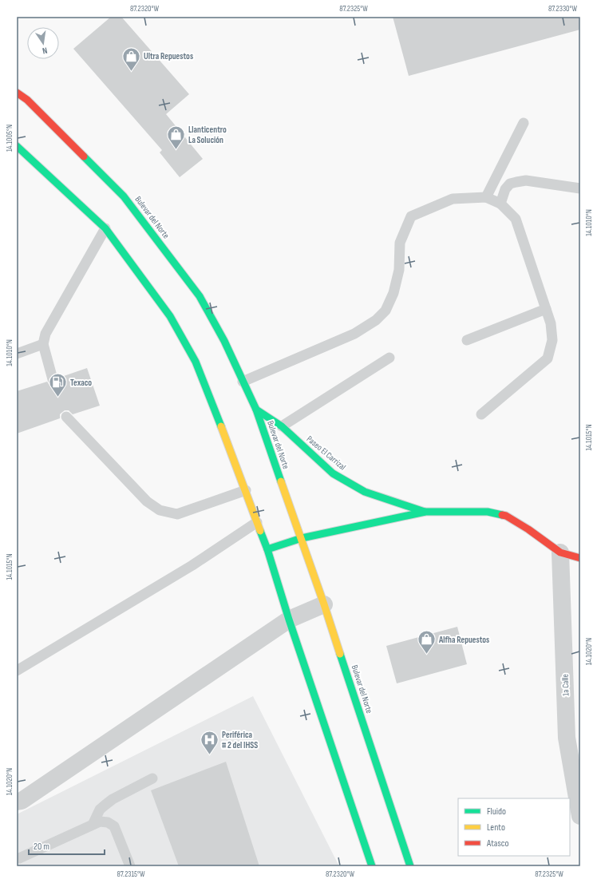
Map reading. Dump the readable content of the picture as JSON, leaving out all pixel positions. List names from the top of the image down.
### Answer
{
  "streets": {
    "main road": ["Bulevar del Norte", "Paseo El Carrizal"],
    "street": ["1a Calle"]
  },
  "crossings": [
    ["Bulevar del Norte", "Paseo El Carrizal"],
    ["Paseo El Carrizal", "1a Calle"]
  ],
  "places": {
    "shop": ["Ultra Repuestos", "Llanticentro La Solución", "Alfha Repuestos"],
    "fuel station": ["Texaco"],
    "hospital": ["Periférica # 2 del IHSS"]
  },
  "legend": ["Fluido", "Lento", "Atasco"],
  "scale_bar": "20 m",
  "north": "bottom",
  "coordinates": [
    "87.2320°W",
    "87.2325°W",
    "87.2330°W",
    "14.1005°N",
    "14.1010°N",
    "14.1015°N",
    "14.1020°N",
    "87.2315°W"
  ]
}
